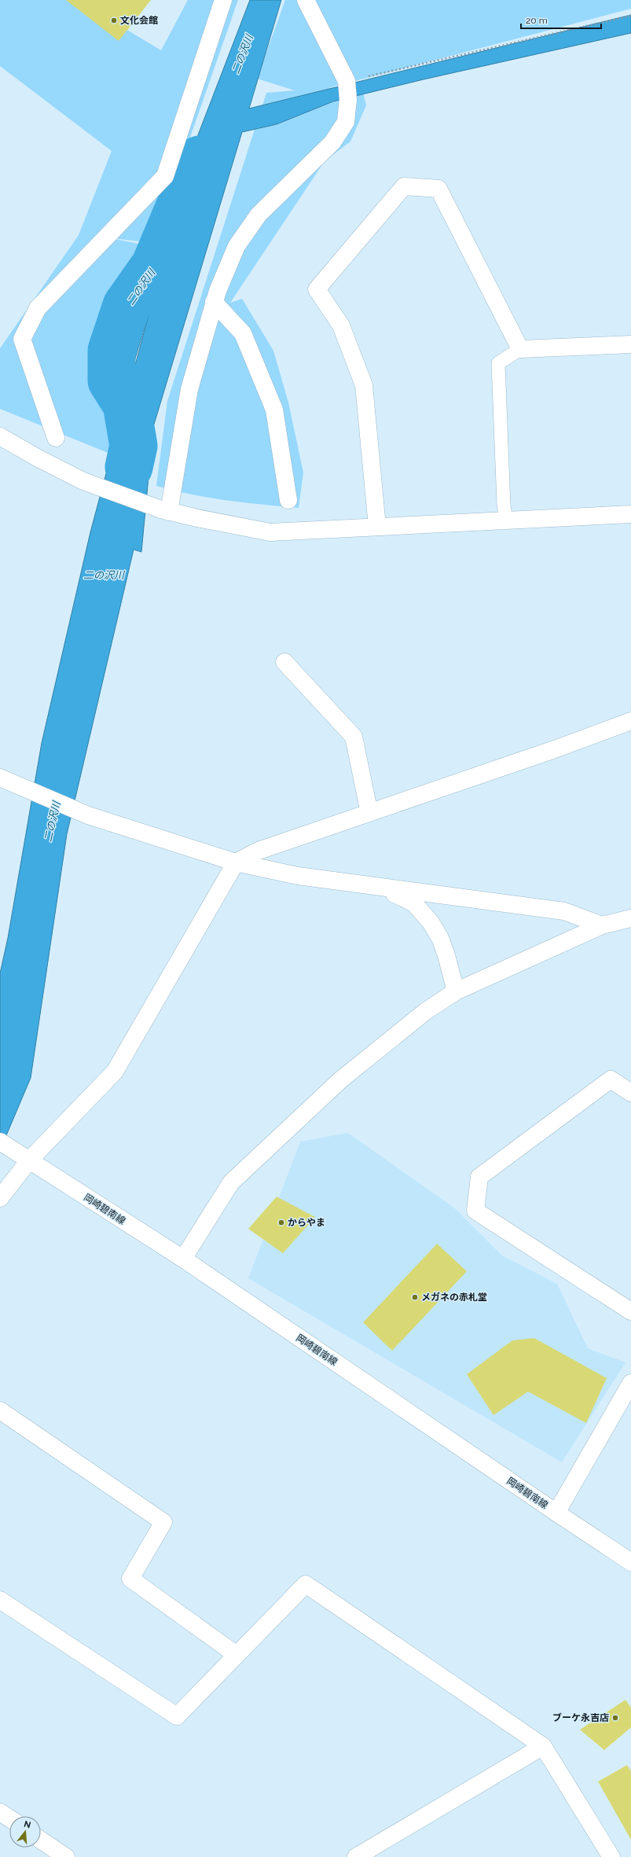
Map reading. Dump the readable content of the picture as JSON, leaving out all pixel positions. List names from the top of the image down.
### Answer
{
  "streets": {
    "street": ["岡崎碧南線"]
  },
  "water": ["二の沢川"],
  "places": [
    "文化会館",
    "からやま",
    "メガネの赤札堂",
    "ブーケ永吉店"
  ],
  "scale_bar": "20 m",
  "north": "top"
}
